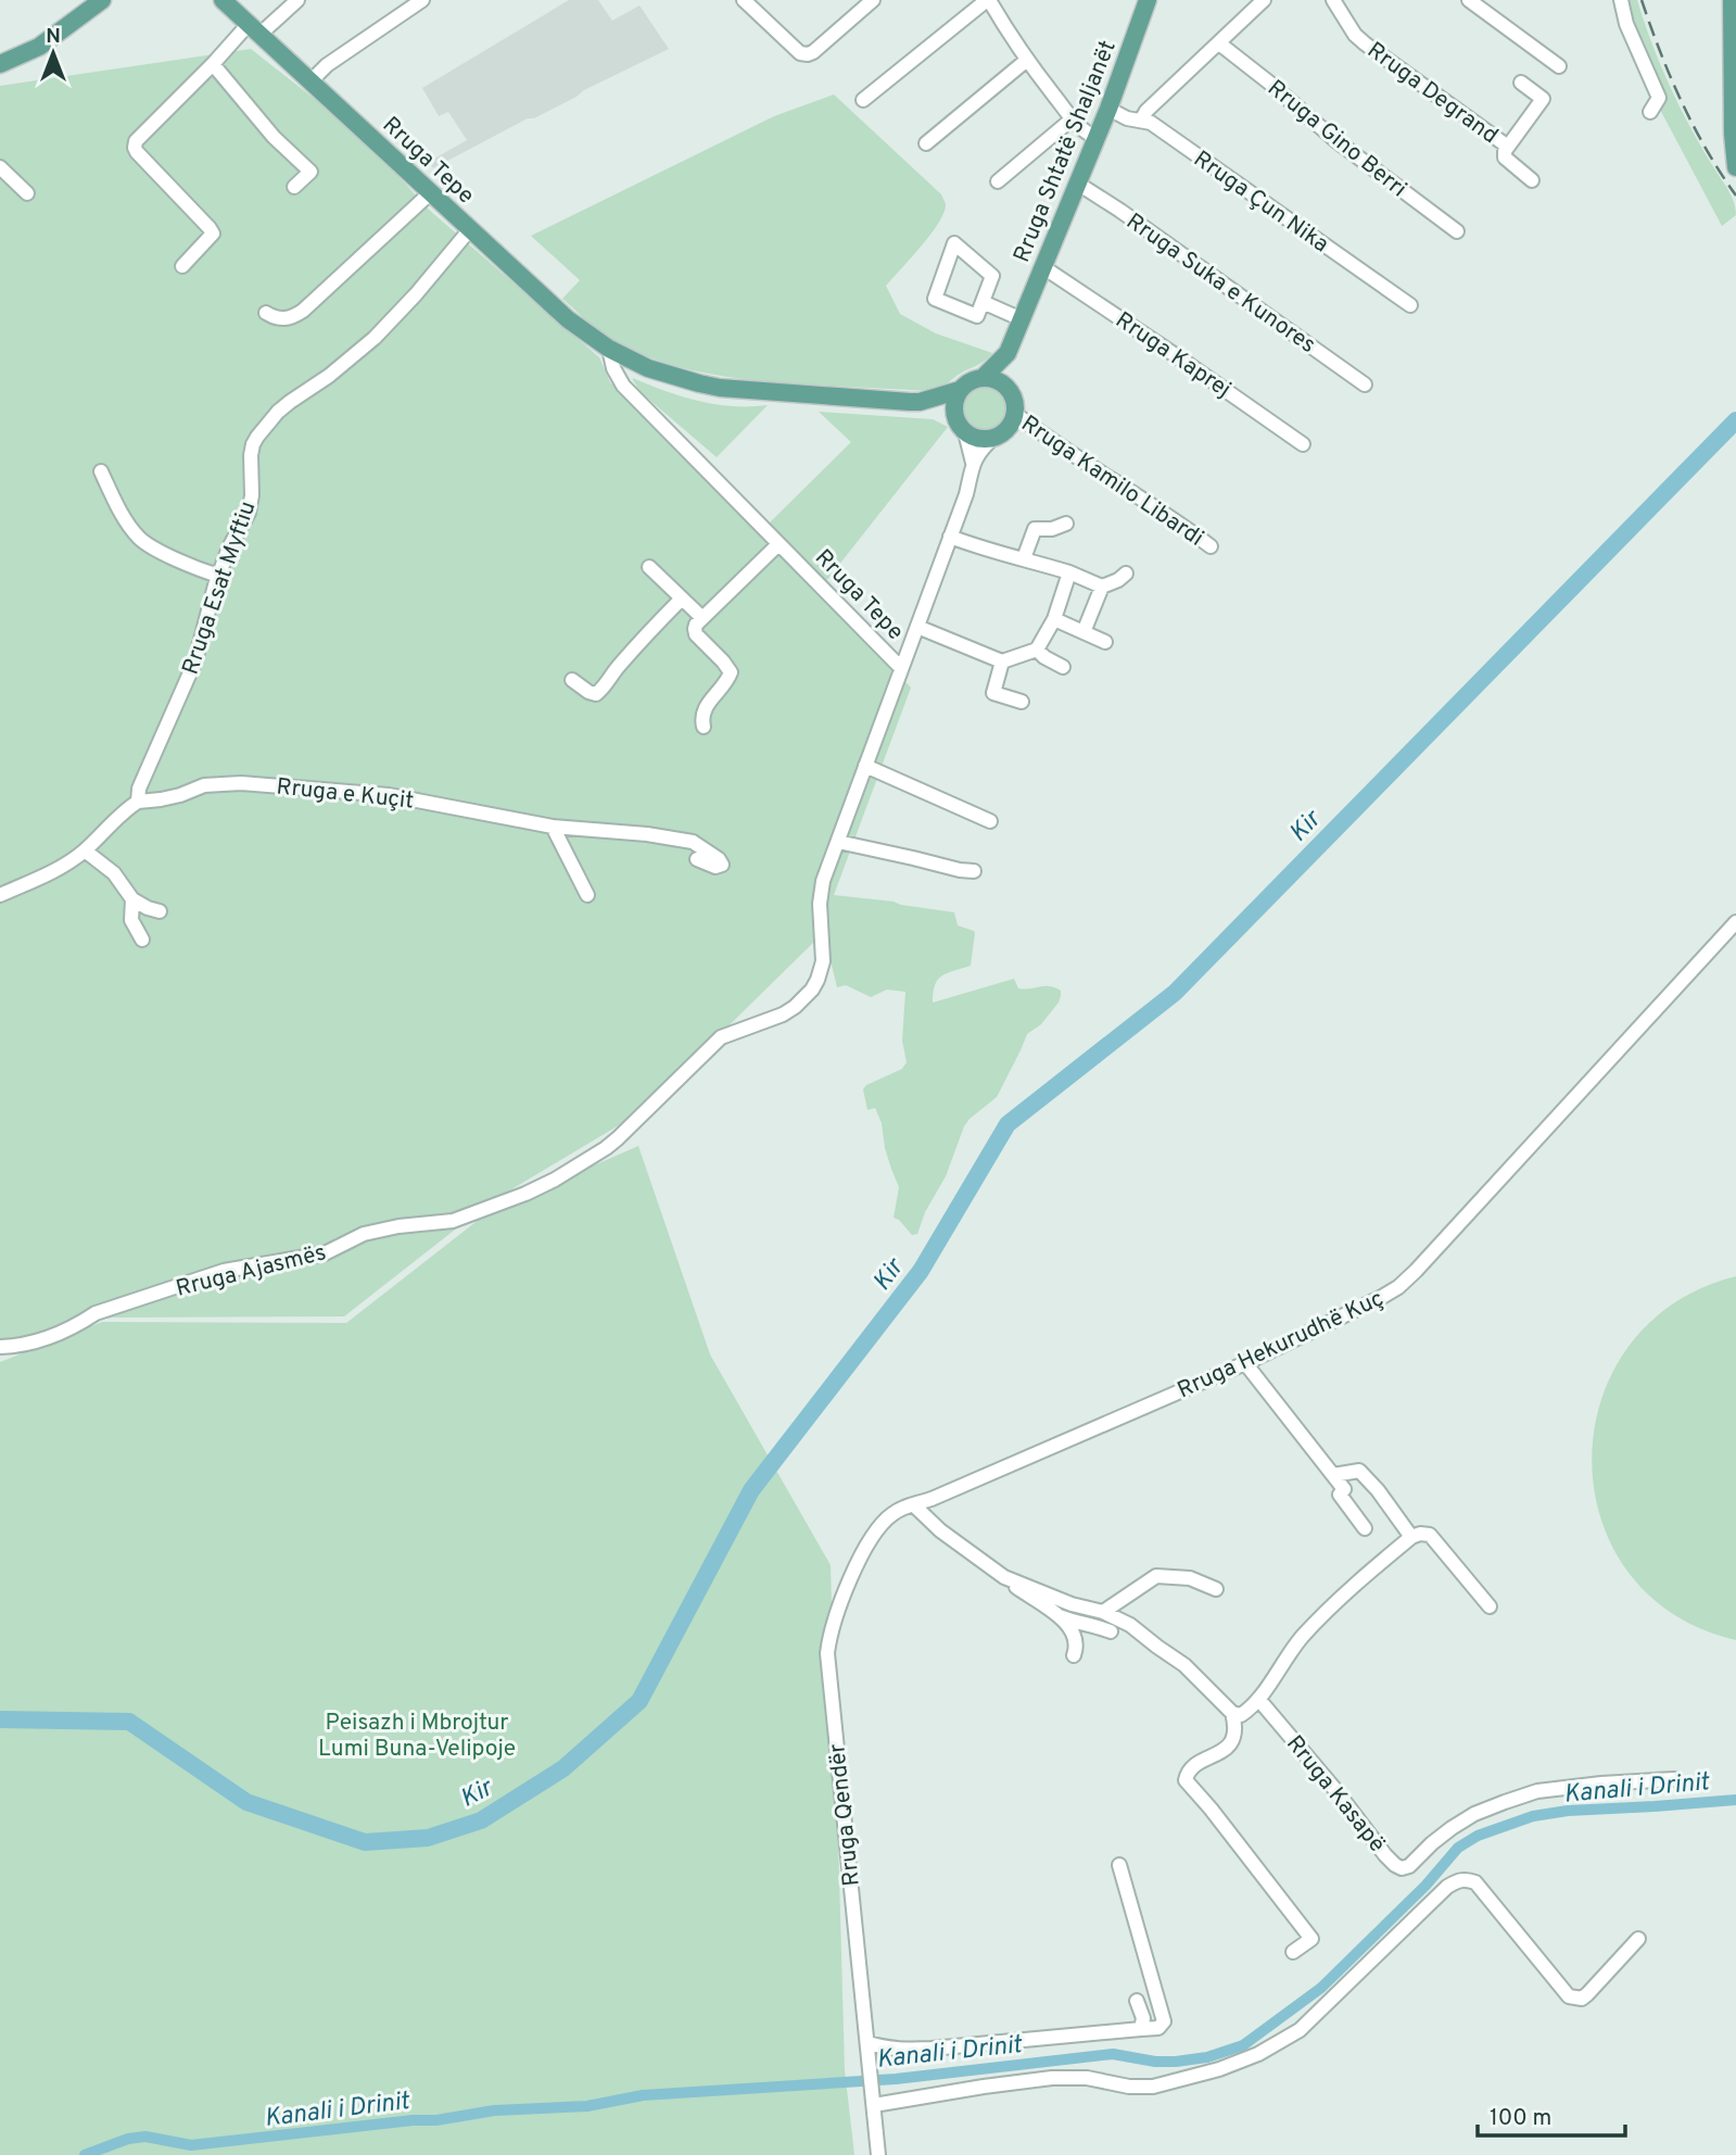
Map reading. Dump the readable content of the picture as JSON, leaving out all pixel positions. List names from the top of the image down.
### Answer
{
  "streets": {
    "main road": ["Rruga Shtatë Shaljanët", "Rruga Tepe"],
    "street": [
      "Rruga Degrand",
      "Rruga Gino Berri",
      "Rruga Çun Nika",
      "Rruga Suka e Kunores",
      "Rruga Kaprej",
      "Rruga Kamilo Libardi",
      "Rruga Esat Myftiu",
      "Rruga e Kuçit",
      "Rruga Ajasmës",
      "Rruga Hekurudhë Kuç",
      "Rruga Kasapë",
      "Rruga Qendër"
    ]
  },
  "crossings": [
    ["Rruga Shtatë Shaljanët", "Rruga Tepe"],
    ["Rruga Shtatë Shaljanët", "Rruga Çun Nika"],
    ["Rruga Shtatë Shaljanët", "Rruga Suka e Kunores"],
    ["Rruga Shtatë Shaljanët", "Rruga Kaprej"],
    ["Rruga Shtatë Shaljanët", "Rruga Kamilo Libardi"],
    ["Rruga Tepe", "Rruga Kamilo Libardi"],
    ["Rruga Tepe", "Rruga Esat Myftiu"],
    ["Rruga Esat Myftiu", "Rruga e Kuçit"],
    ["Rruga Hekurudhë Kuç", "Rruga Qendër"]
  ],
  "water": ["Kir", "Kanali i Drinit"],
  "parks": ["Peisazh i Mbrojtur Lumi Buna-Velipoje"],
  "scale_bar": "100 m",
  "north": "top"
}
